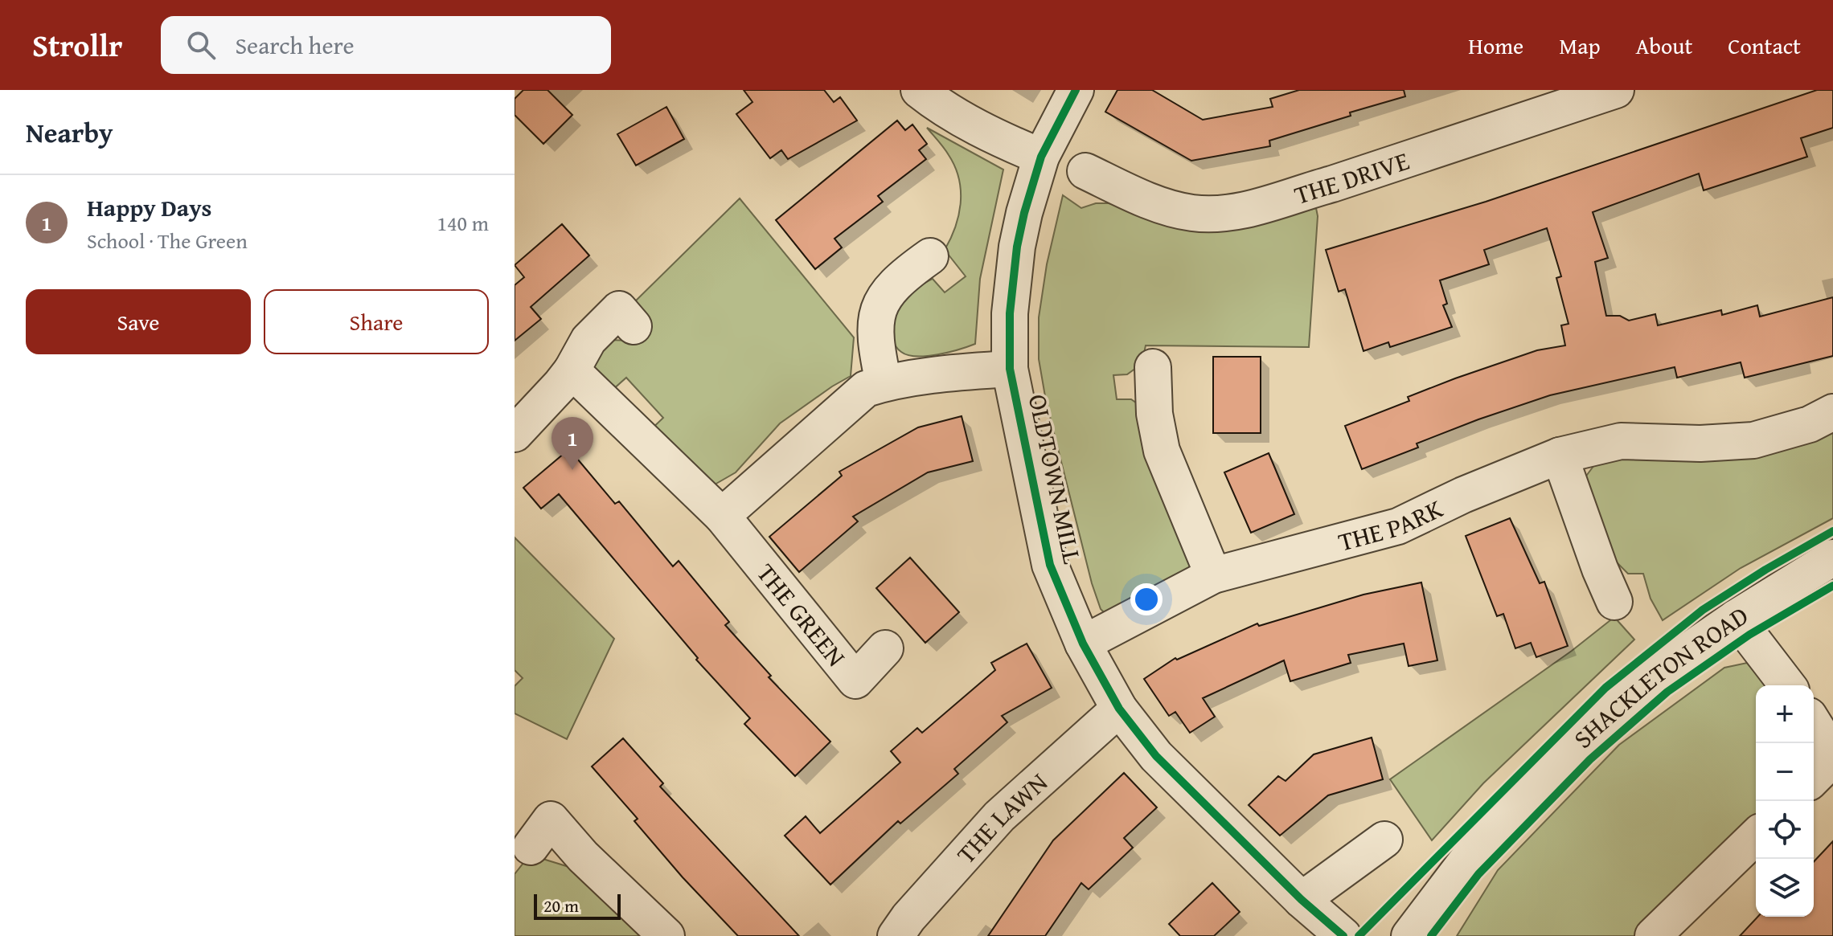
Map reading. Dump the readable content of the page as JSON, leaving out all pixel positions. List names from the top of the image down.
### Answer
{
  "streets": {
    "street": [
      "THE DRIVE",
      "OLDTOWN MILL",
      "THE PARK",
      "THE GREEN",
      "SHACKLETON ROAD",
      "THE LAWN"
    ]
  },
  "crossings": [
    ["OLDTOWN MILL", "THE PARK"],
    ["OLDTOWN MILL", "THE LAWN"]
  ],
  "scale_bar": "20 m",
  "page": {
    "header": "Strollr",
    "search": "Search here",
    "nav": [
      "Home",
      "Map",
      "About",
      "Contact"
    ],
    "heading": "Nearby",
    "list": [
      {
        "mark": "1",
        "name": "Happy Days",
        "note": "School · The Green",
        "value": "140 m"
      }
    ],
    "buttons": ["Save", "Share"],
    "pins": "1",
    "map_buttons": ["+", "−"],
    "scale": "20 m"
  }
}
